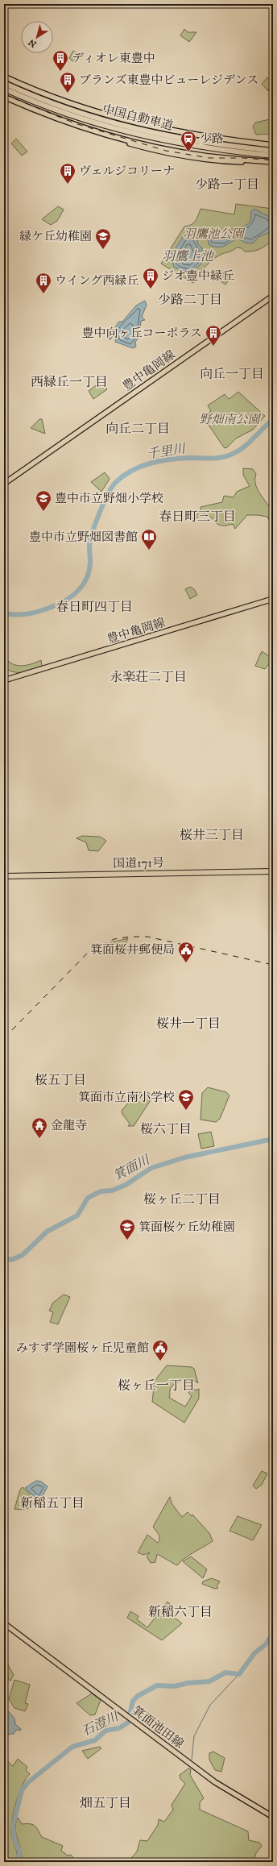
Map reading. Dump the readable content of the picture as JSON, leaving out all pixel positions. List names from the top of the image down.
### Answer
{
  "streets": {
    "highway": ["中国自動車道", "国道171号"],
    "main road": ["豊中亀岡線", "箕面池田線"]
  },
  "districts": [
    "少路一丁目",
    "少路二丁目",
    "向丘一丁目",
    "西緑丘一丁目",
    "向丘二丁目",
    "春日町三丁目",
    "春日町四丁目",
    "永楽荘二丁目",
    "桜井三丁目",
    "桜井一丁目",
    "桜五丁目",
    "桜六丁目",
    "桜ヶ丘二丁目",
    "桜ヶ丘一丁目",
    "新稲五丁目",
    "新稲六丁目",
    "畑五丁目"
  ],
  "water": [
    "羽鷹上池",
    "千里川",
    "箕面川",
    "石澄川"
  ],
  "parks": ["羽鷹池公園", "野畑南公園"],
  "places": {
    "building": [
      "ディオレ東豊中",
      "ブランズ東豊中ビューレジデンス",
      "ヴェルジコリーナ",
      "ジオ豊中緑丘",
      "ウイング西緑丘",
      "豊中向ヶ丘コーポラス"
    ],
    "station": ["少路"],
    "school or university": [
      "緑ケ丘幼稚園",
      "豊中市立野畑小学校",
      "箕面市立南小学校",
      "箕面桜ケ丘幼稚園"
    ],
    "library": ["豊中市立野畑図書館"],
    "public building": ["箕面桜井郵便局", "みすず学園桜ヶ丘児童館"],
    "temple": ["金龍寺"]
  },
  "north": "bottom left"
}
